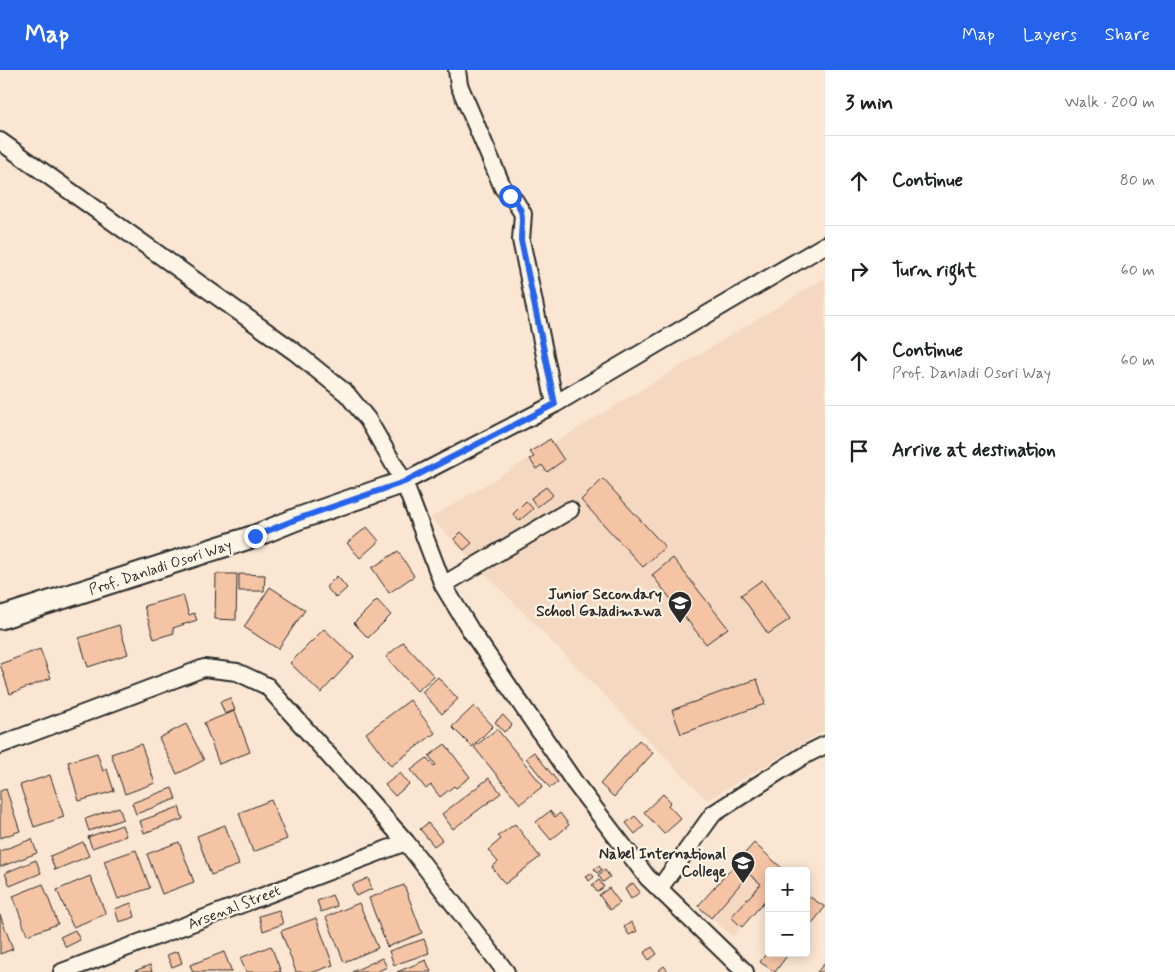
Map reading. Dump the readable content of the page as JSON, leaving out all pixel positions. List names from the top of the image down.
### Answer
{
  "streets": {
    "street": ["Prof. Danladi Osori Way", "Arsenal Street"]
  },
  "places": {
    "school or university": ["Junior Secondary School Galadimawa", "Nabel International College"]
  },
  "page": {
    "header": "Map",
    "nav": ["Map", "Layers", "Share"],
    "heading": ["3 min", "Walk · 200 m"],
    "list": [
      ["Continue", "80 m"],
      ["Turn right", "60 m"],
      ["Continue", "Prof. Danladi Osori Way", "60 m"],
      "Arrive at destination"
    ],
    "map_buttons": ["+", "−"]
  }
}
